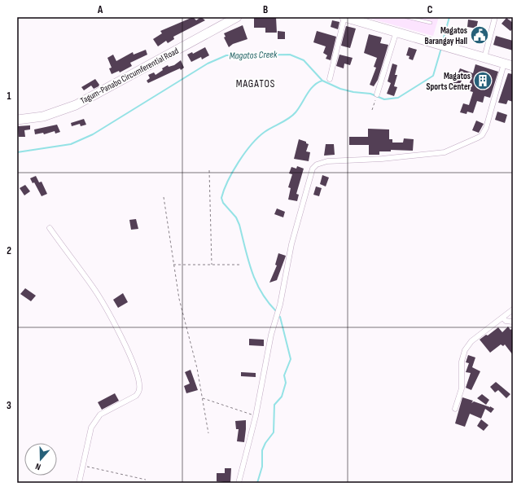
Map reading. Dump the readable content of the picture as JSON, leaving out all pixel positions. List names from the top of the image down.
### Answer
{
  "streets": {
    "highway": ["Tagum-Panabo Circumferential Road"]
  },
  "districts": ["MAGATOS"],
  "water": ["Magatos Creek"],
  "places": {
    "public building": ["Magatos Barangay Hall"],
    "building": ["Magatos Sports Center"]
  },
  "north": "bottom",
  "grid": {
    "columns": ["A", "B", "C"],
    "rows": ["1", "2", "3"]
  }
}
